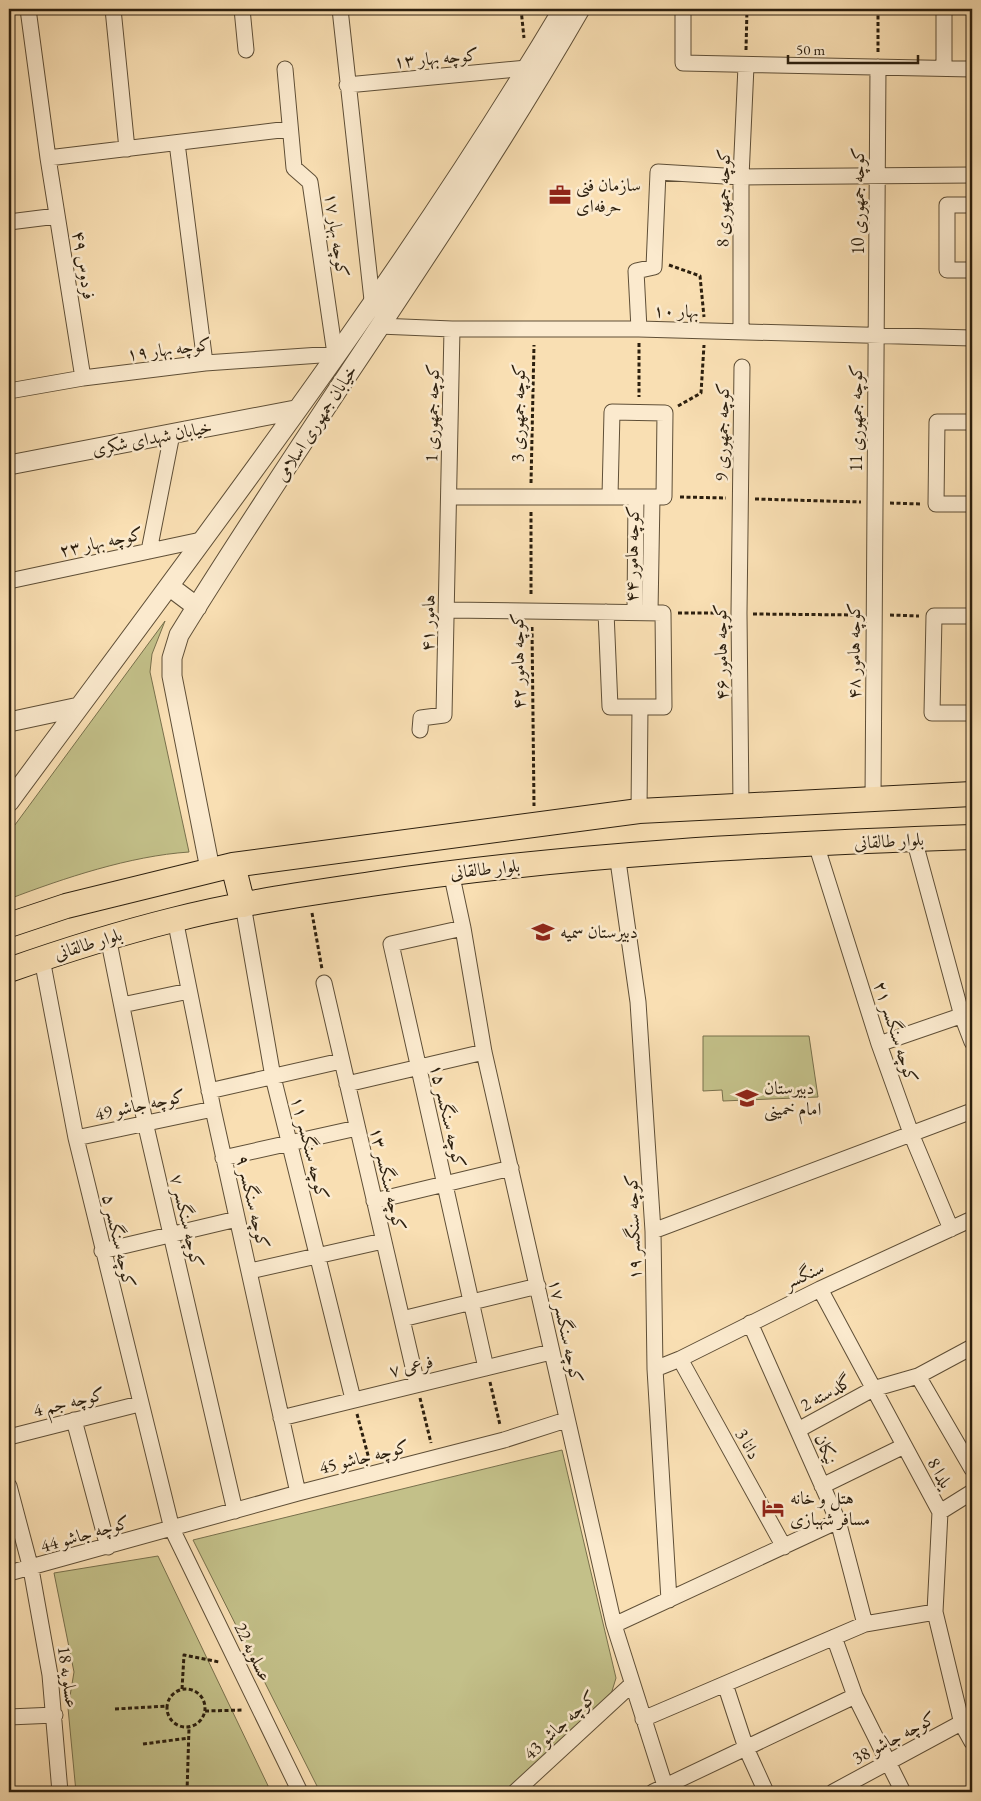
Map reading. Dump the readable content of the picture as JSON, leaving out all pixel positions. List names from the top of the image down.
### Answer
{
  "streets": {
    "main road": ["بلوار طالقانی"],
    "street": [
      "کوچه بهار ۱۳",
      "کوچه جمهوری 8",
      "کوچه جمهوری 10",
      "کوچه بهار ۱۷",
      "فردوس ۴۹",
      "بهار ۱۰",
      "کوچه بهار ۱۹",
      "کوچه جمهوری 1",
      "کوچه جمهوری 11",
      "خیابان جمهوری اسلامی",
      "کوچه جمهوری 9",
      "خیابان شهدای شکری",
      "کوچه بهار ۲۳",
      "کوچه هامور ۴۴",
      "هامور ۴۱",
      "کوچه هامور ۴۸",
      "کوچه هامور ۴۶",
      "کوچه سنگسر ۲۱",
      "کوچه جاشو 49",
      "کوچه سنگسر ۱۵",
      "کوچه سنگسر ۱۱",
      "کوچه سنگسر ۱۳",
      "کوچه سنگسر ۹",
      "کوچه سنگسر ۷",
      "کوچه سنگسر ۱۹",
      "کوچه سنگسر ۵",
      "سنگسر",
      "کوچه سنگسر ۱۷",
      "فرعی ۷",
      "گلدسته 2",
      "کوچه جم 4",
      "دانا 3",
      "نیکان",
      "کوچه جاشو 45",
      "یلدا 8",
      "کوچه جاشو 44",
      "عسلویه 22",
      "عسلویه 18",
      "کوچه جاشو 43",
      "کوچه جاشو 38"
    ],
    "path": ["کوچه جمهوری 3", "کوچه هامور ۴۲"]
  },
  "crossings": [
    ["کوچه بهار ۱۳", "خیابان جمهوری اسلامی"],
    ["کوچه جمهوری 8", "بهار ۱۰"],
    ["کوچه جمهوری 10", "بهار ۱۰"],
    ["کوچه جمهوری 10", "کوچه جمهوری 11"],
    ["کوچه بهار ۱۷", "کوچه بهار ۱۹"],
    ["کوچه بهار ۱۷", "خیابان جمهوری اسلامی"],
    ["فردوس ۴۹", "کوچه بهار ۱۹"],
    ["بهار ۱۰", "کوچه جمهوری 1"],
    ["بهار ۱۰", "کوچه جمهوری 3"],
    ["بهار ۱۰", "کوچه جمهوری 11"],
    ["بهار ۱۰", "خیابان جمهوری اسلامی"],
    ["کوچه بهار ۱۹", "خیابان جمهوری اسلامی"],
    ["کوچه جمهوری 1", "هامور ۴۱"],
    ["کوچه جمهوری 3", "کوچه هامور ۴۲"],
    ["کوچه جمهوری 11", "کوچه هامور ۴۸"],
    ["خیابان جمهوری اسلامی", "خیابان شهدای شکری"],
    ["خیابان جمهوری اسلامی", "کوچه بهار ۲۳"],
    ["خیابان جمهوری اسلامی", "بلوار طالقانی"],
    ["کوچه جمهوری 9", "کوچه هامور ۴۶"],
    ["کوچه هامور ۴۸", "بلوار طالقانی"],
    ["کوچه هامور ۴۶", "بلوار طالقانی"],
    ["کوچه هامور ۴۲", "بلوار طالقانی"],
    ["بلوار طالقانی", "کوچه سنگسر ۲۱"],
    ["بلوار طالقانی", "کوچه سنگسر ۱۱"],
    ["بلوار طالقانی", "کوچه سنگسر ۹"],
    ["بلوار طالقانی", "کوچه سنگسر ۷"],
    ["بلوار طالقانی", "کوچه سنگسر ۱۹"],
    ["بلوار طالقانی", "کوچه سنگسر ۵"],
    ["بلوار طالقانی", "کوچه سنگسر ۱۷"],
    ["کوچه سنگسر ۲۱", "سنگسر"],
    ["کوچه جاشو 49", "کوچه سنگسر ۹"],
    ["کوچه جاشو 49", "کوچه سنگسر ۷"],
    ["کوچه جاشو 49", "کوچه سنگسر ۵"],
    ["کوچه سنگسر ۱۵", "کوچه سنگسر ۱۷"],
    ["کوچه سنگسر ۱۵", "فرعی ۷"],
    ["کوچه سنگسر ۱۱", "فرعی ۷"],
    ["کوچه سنگسر ۱۳", "فرعی ۷"],
    ["کوچه سنگسر ۹", "فرعی ۷"],
    ["کوچه سنگسر ۹", "کوچه جاشو 45"],
    ["کوچه سنگسر ۷", "کوچه جاشو 45"],
    ["کوچه سنگسر ۱۹", "سنگسر"],
    ["کوچه سنگسر ۵", "کوچه جم 4"],
    ["کوچه سنگسر ۵", "کوچه جاشو 45"],
    ["کوچه سنگسر ۵", "کوچه جاشو 44"],
    ["کوچه سنگسر ۵", "عسلویه 22"],
    ["سنگسر", "دانا 3"],
    ["سنگسر", "نیکان"],
    ["سنگسر", "یلدا 8"],
    ["کوچه سنگسر ۱۷", "فرعی ۷"],
    ["کوچه سنگسر ۱۷", "کوچه جاشو 45"],
    ["کوچه سنگسر ۱۷", "کوچه جاشو 43"],
    ["گلدسته 2", "نیکان"],
    ["گلدسته 2", "یلدا 8"],
    ["کوچه جاشو 45", "کوچه جاشو 44"],
    ["کوچه جاشو 45", "عسلویه 22"],
    ["یلدا 8", "کوچه جاشو 38"],
    ["کوچه جاشو 44", "عسلویه 22"],
    ["کوچه جاشو 44", "عسلویه 18"]
  ],
  "places": {
    "office": ["سازمان فنی حرفه‌ای"],
    "school or university": ["دبیرستان سمیه", "دبیرستان امام خمینی"],
    "hotel": ["هتل و خانه مسافر شهبازی"]
  },
  "scale_bar": "50 m"
}
